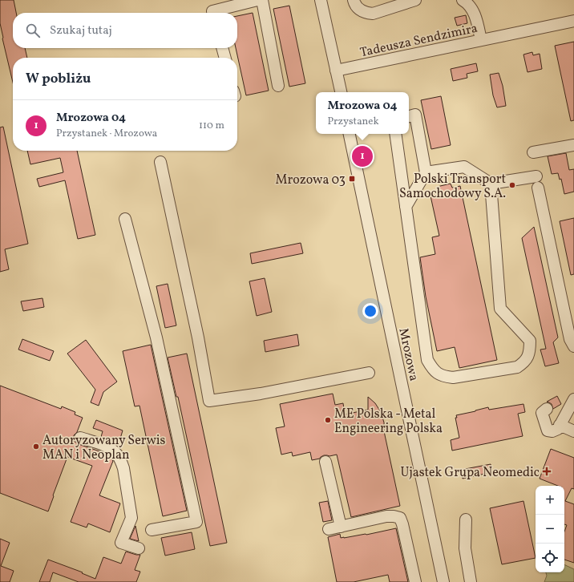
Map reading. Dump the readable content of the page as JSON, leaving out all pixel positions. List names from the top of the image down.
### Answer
{
  "streets": {
    "street": ["Tadeusza Sendzimira", "Mrozowa"]
  },
  "places": {
    "transit": ["Mrozowa 03"],
    "other": ["Polski Transport Samochodowy S.A.", "ME Polska - Metal Engineering Polska", "Autoryzowany Serwis MAN i Neoplan"],
    "health": ["Ujastek Grupa Neomedic"]
  },
  "page": {
    "search": "Szukaj tutaj",
    "heading": "W pobliżu",
    "popup": ["Mrozowa 04", "Przystanek"],
    "list": [
      {
        "mark": "1",
        "name": "Mrozowa 04",
        "note": "Przystanek · Mrozowa",
        "value": "110 m"
      }
    ],
    "pins": "1",
    "map_buttons": ["+", "−"]
  }
}
